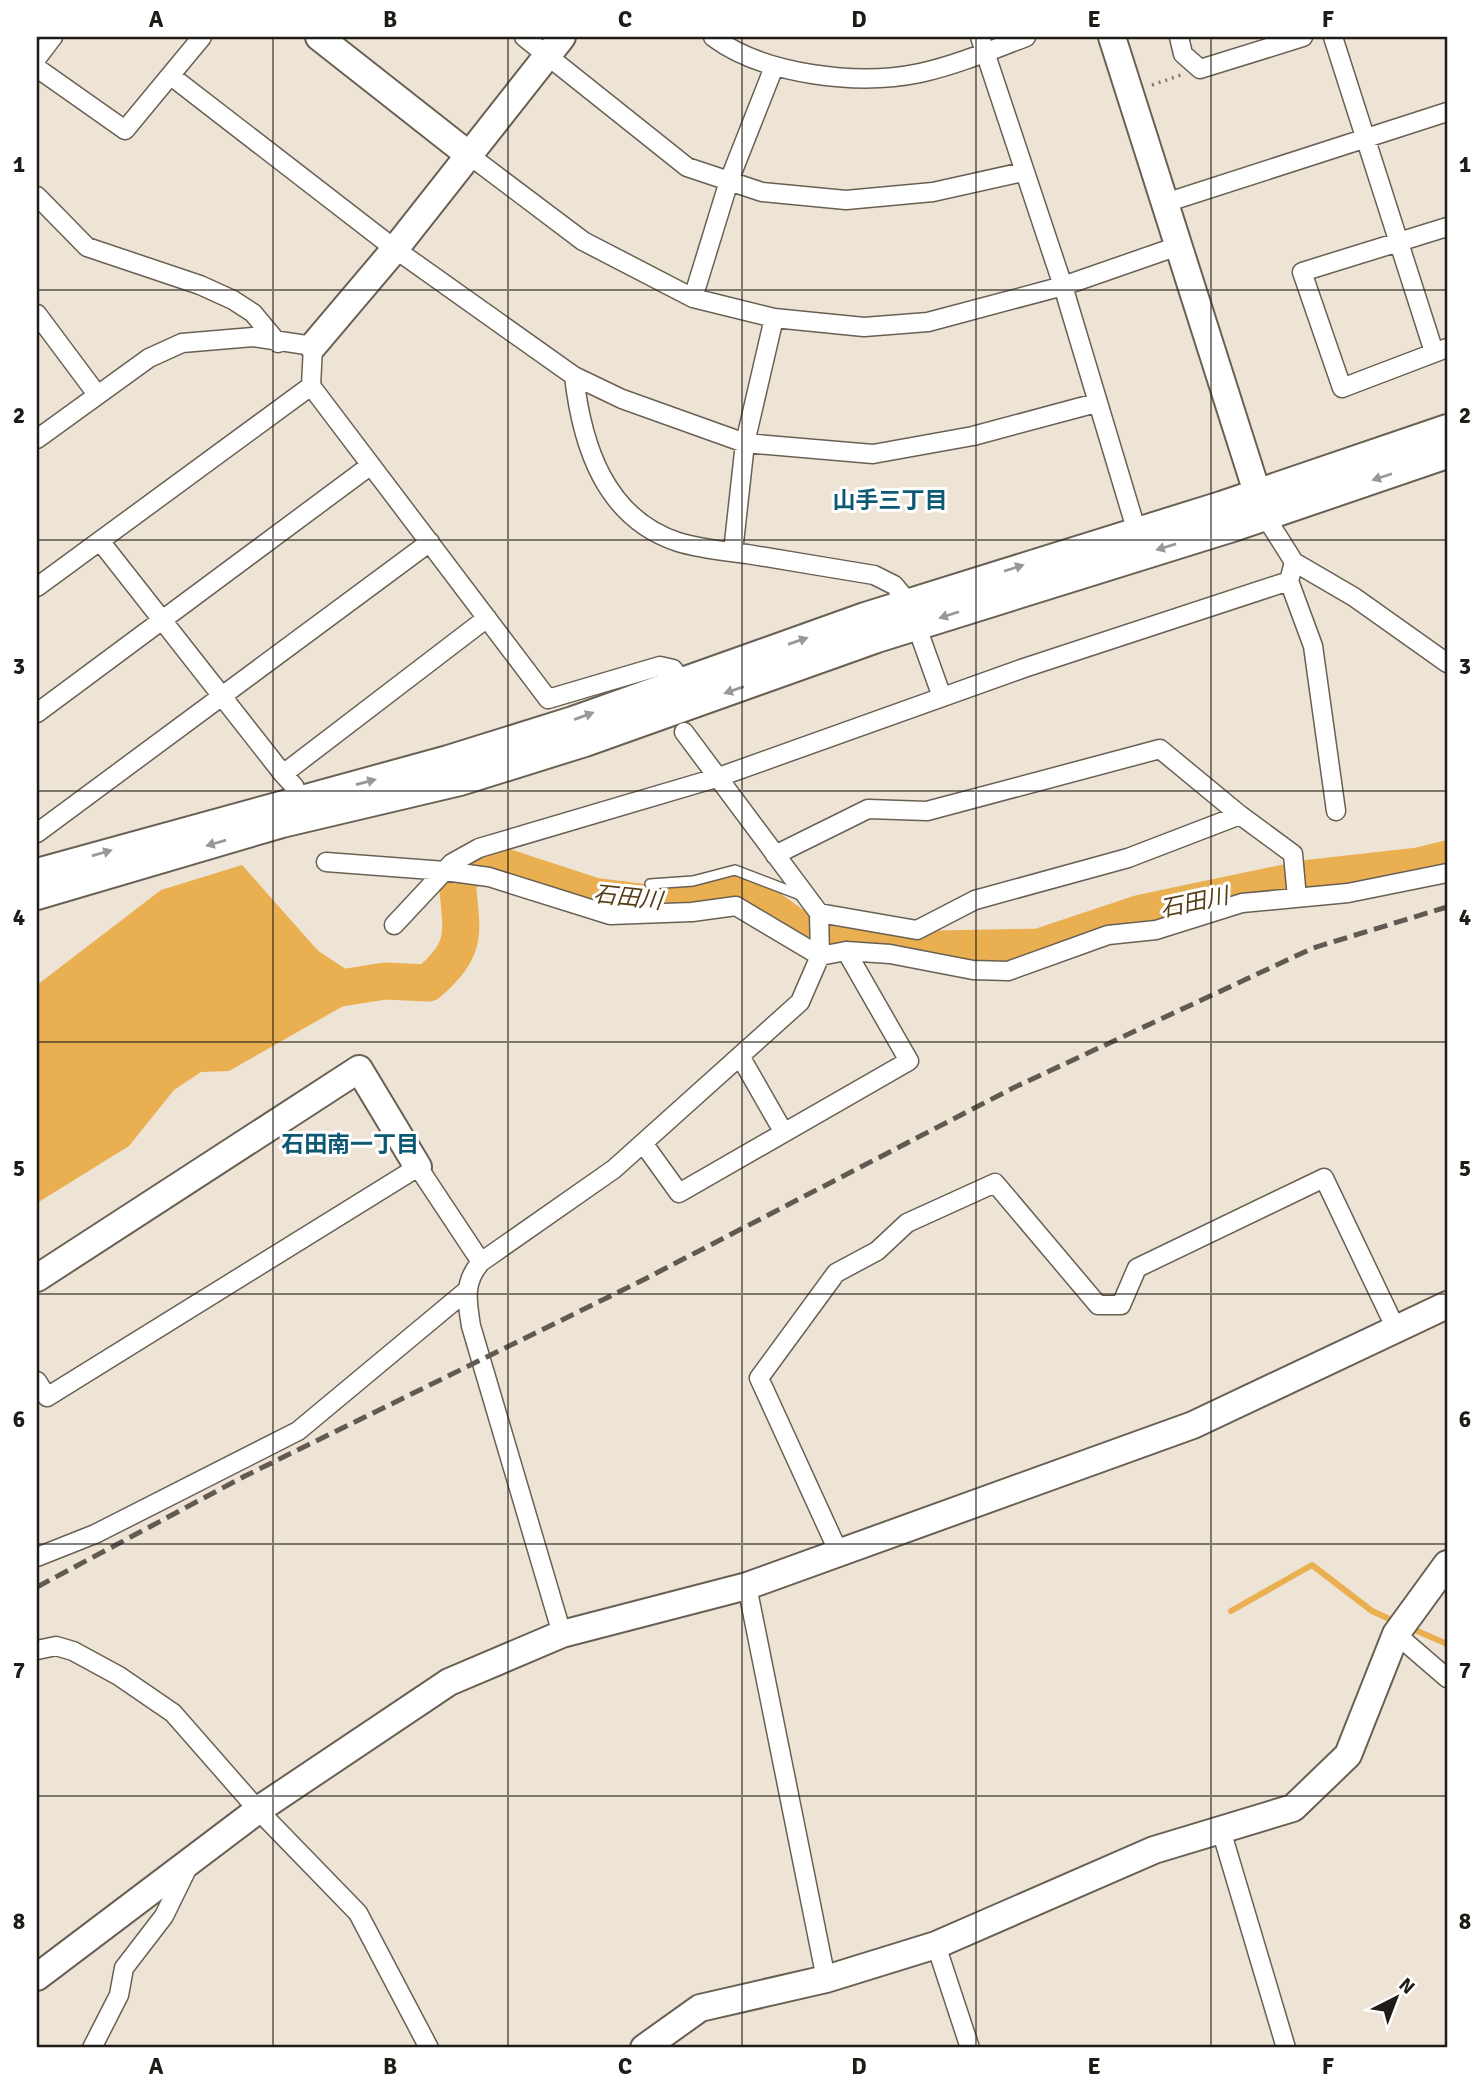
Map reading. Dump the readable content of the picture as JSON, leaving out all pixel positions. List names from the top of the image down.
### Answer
{
  "districts": ["山手三丁目", "石田南一丁目"],
  "water": ["石田川"],
  "north": "top right",
  "grid": {
    "columns": [
      "A",
      "B",
      "C",
      "D",
      "E",
      "F"
    ],
    "rows": [
      "1",
      "2",
      "3",
      "4",
      "5",
      "6",
      "7",
      "8"
    ]
  }
}
